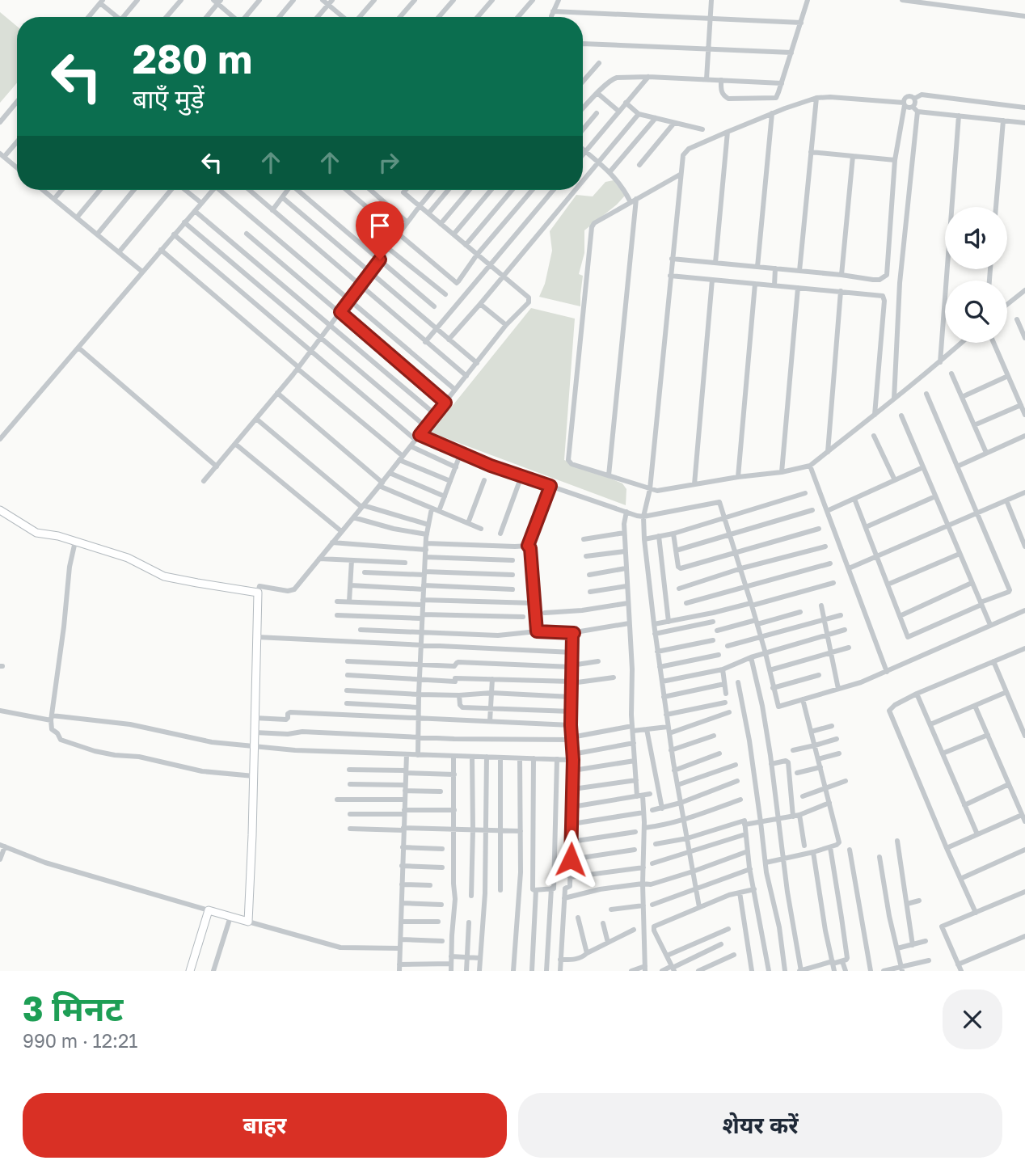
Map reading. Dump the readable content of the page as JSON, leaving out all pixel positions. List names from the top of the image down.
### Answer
{
  "page": {
    "turn": ["280 m", "बाएँ मुड़ें"],
    "heading": ["3 मिनट", "990 m · 12:21"],
    "buttons": ["बाहर", "शेयर करें"]
  }
}
